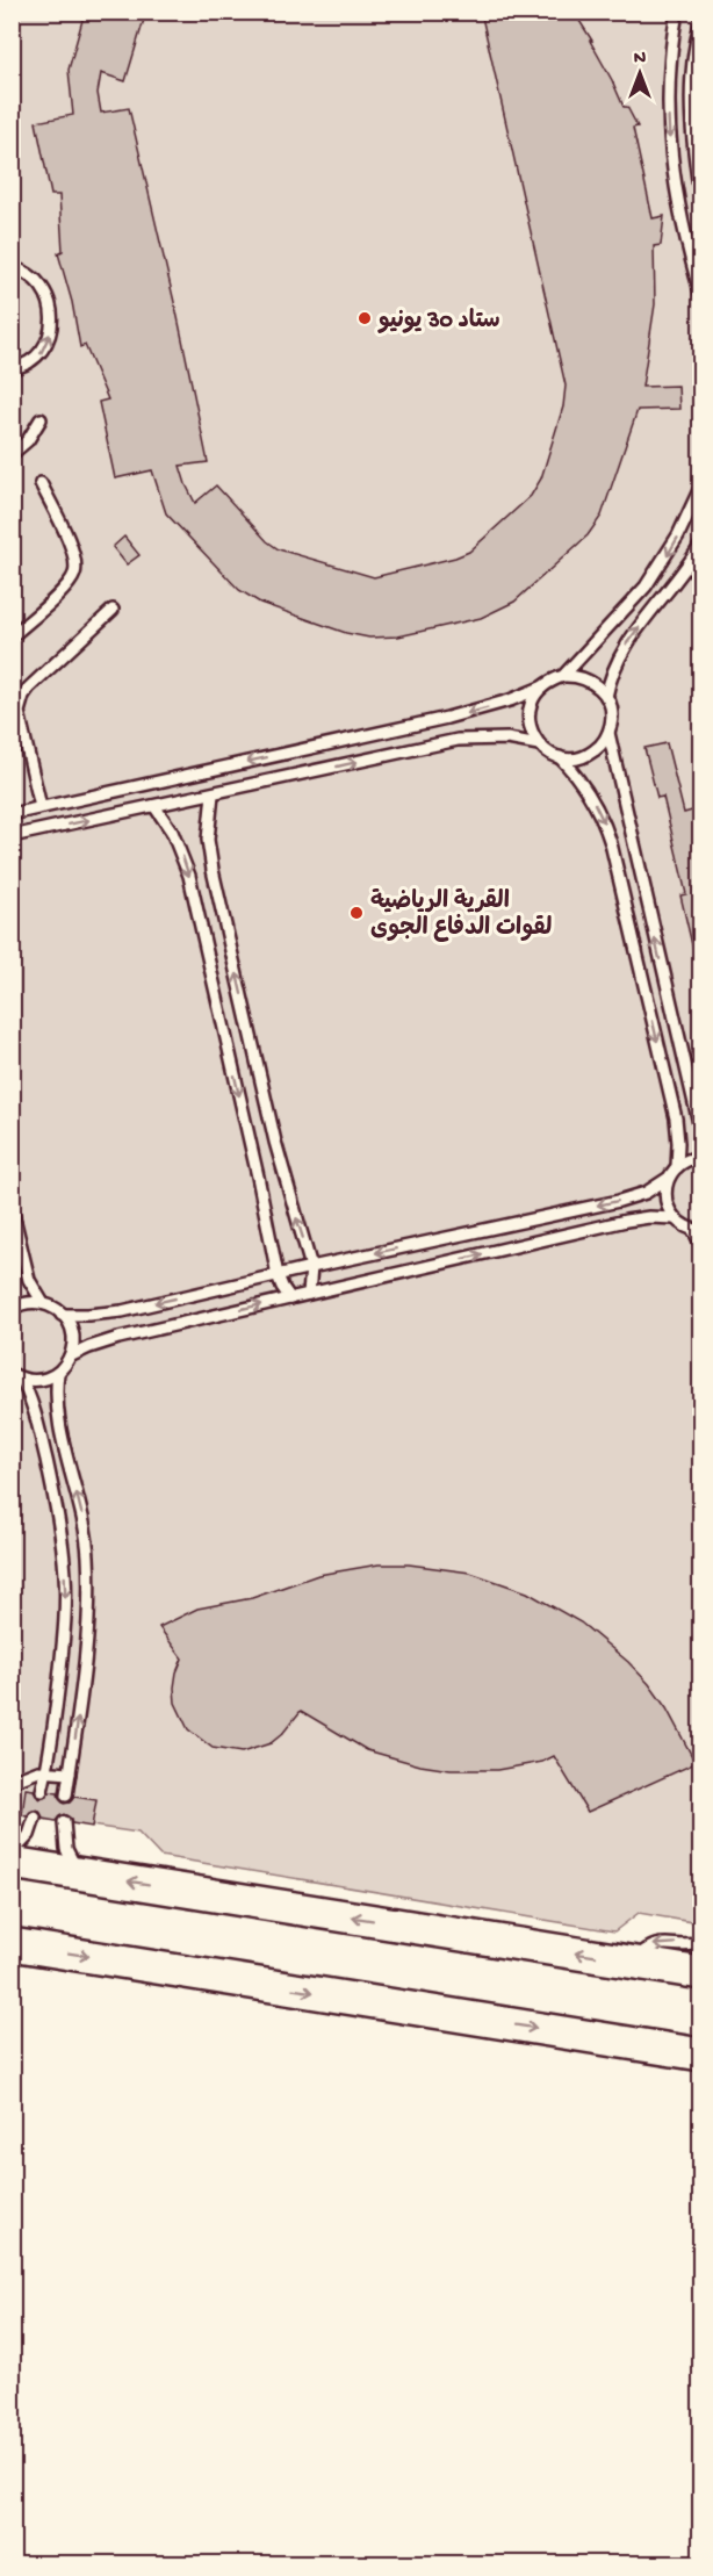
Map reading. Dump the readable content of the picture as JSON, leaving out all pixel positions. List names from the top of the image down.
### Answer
{
  "places": ["ستاد 30 يونيو", "القرية الرياضية لقوات الدفاع الجوى"],
  "north": "top"
}
